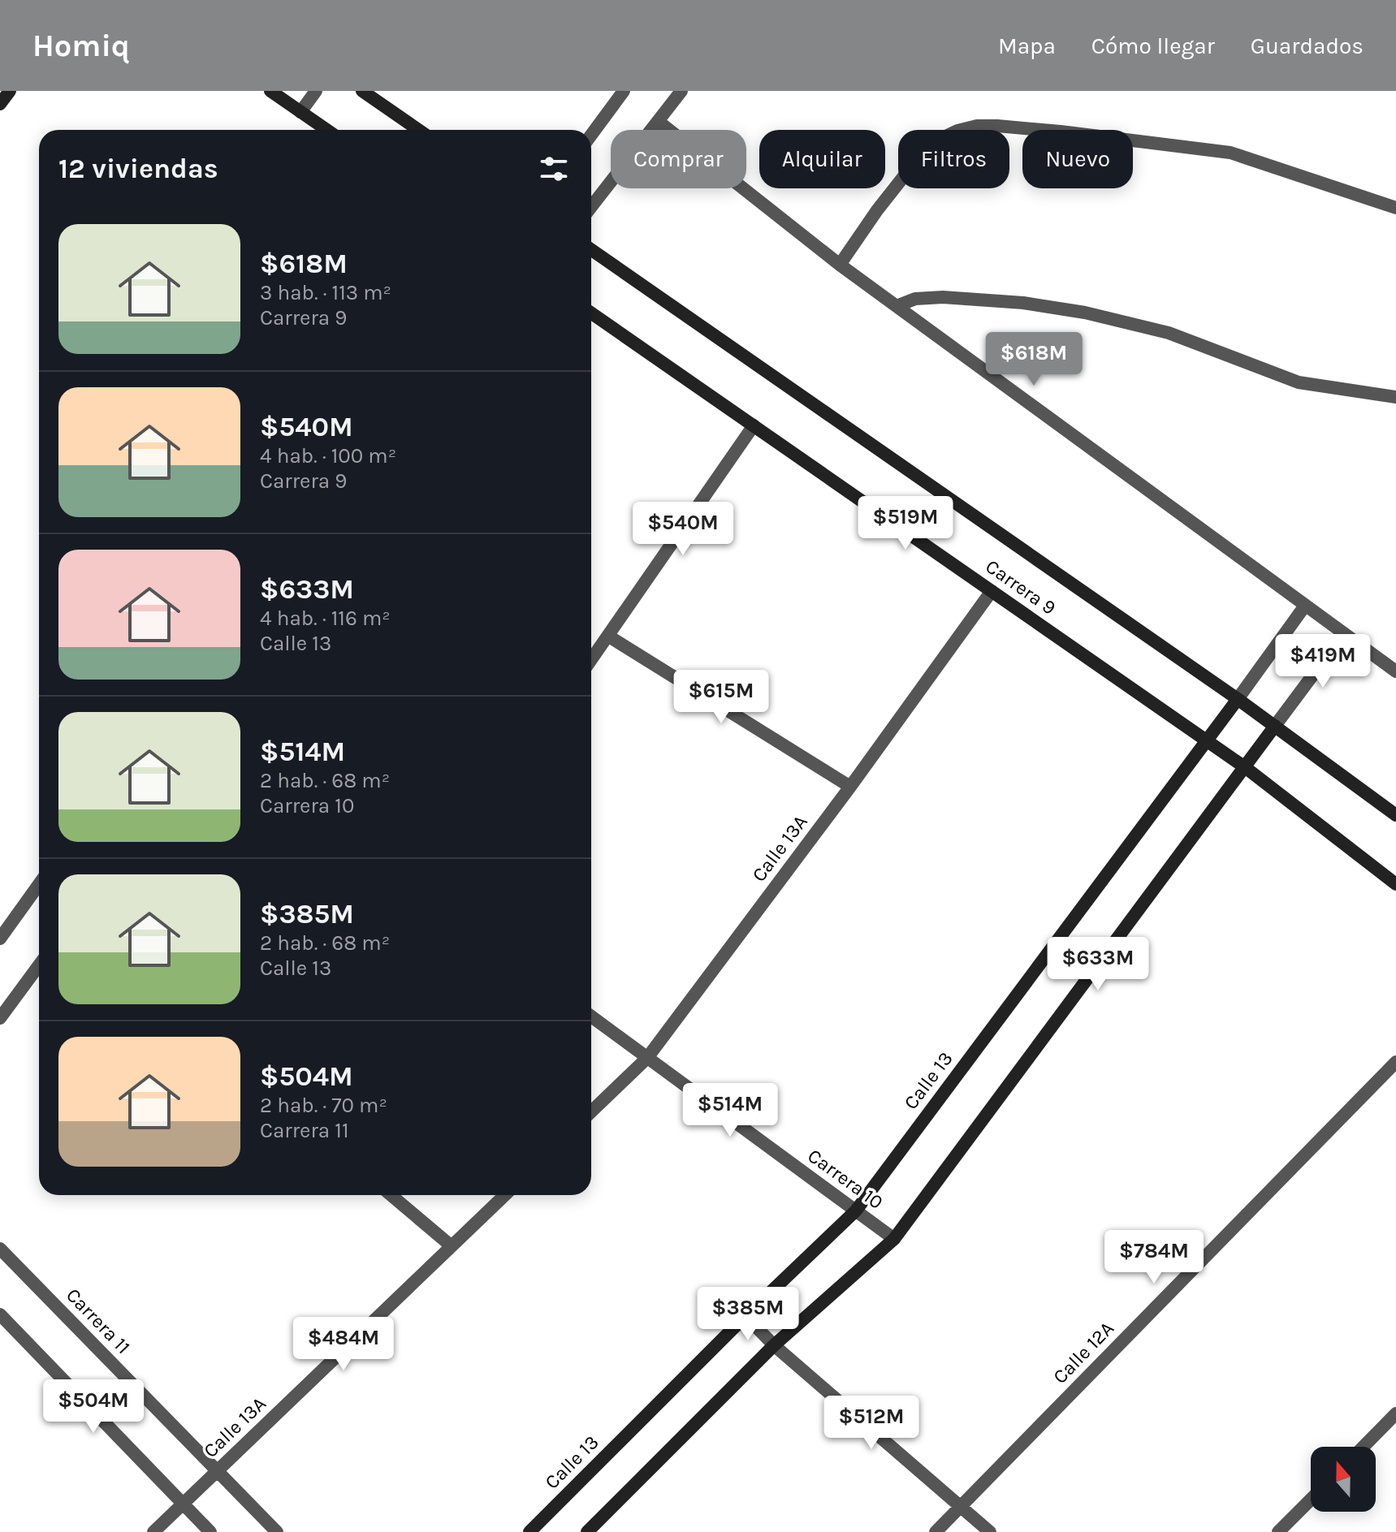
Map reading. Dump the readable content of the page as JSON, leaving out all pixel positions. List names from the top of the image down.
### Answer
{
  "streets": {
    "street": [
      "Carrera 9",
      "Calle 13A",
      "Calle 13",
      "Carrera 10",
      "Carrera 11",
      "Calle 12A"
    ]
  },
  "crossings": [
    ["Carrera 9", "Calle 13A"],
    ["Carrera 9", "Calle 13"],
    ["Calle 13A", "Carrera 10"],
    ["Calle 13A", "Carrera 11"],
    ["Calle 13", "Carrera 10"]
  ],
  "north": "top",
  "page": {
    "header": "Homiq",
    "nav": ["Mapa", "Cómo llegar", "Guardados"],
    "chip": [
      "Comprar",
      "Alquilar",
      "Filtros",
      "Nuevo"
    ],
    "heading": "12 viviendas",
    "list": [
      {
        "name": "$618M",
        "note": "3 hab. · 113 m² · Carrera 9"
      },
      {
        "name": "$540M",
        "note": "4 hab. · 100 m² · Carrera 9"
      },
      {
        "name": "$633M",
        "note": "4 hab. · 116 m² · Calle 13"
      },
      {
        "name": "$514M",
        "note": "2 hab. · 68 m² · Carrera 10"
      },
      {
        "name": "$385M",
        "note": "2 hab. · 68 m² · Calle 13"
      },
      {
        "name": "$504M",
        "note": "2 hab. · 70 m² · Carrera 11"
      }
    ],
    "price": [
      "$618M",
      "$519M",
      "$540M",
      "$419M",
      "$615M",
      "$633M",
      "$514M",
      "$784M",
      "$385M",
      "$484M",
      "$504M",
      "$512M"
    ]
  }
}
